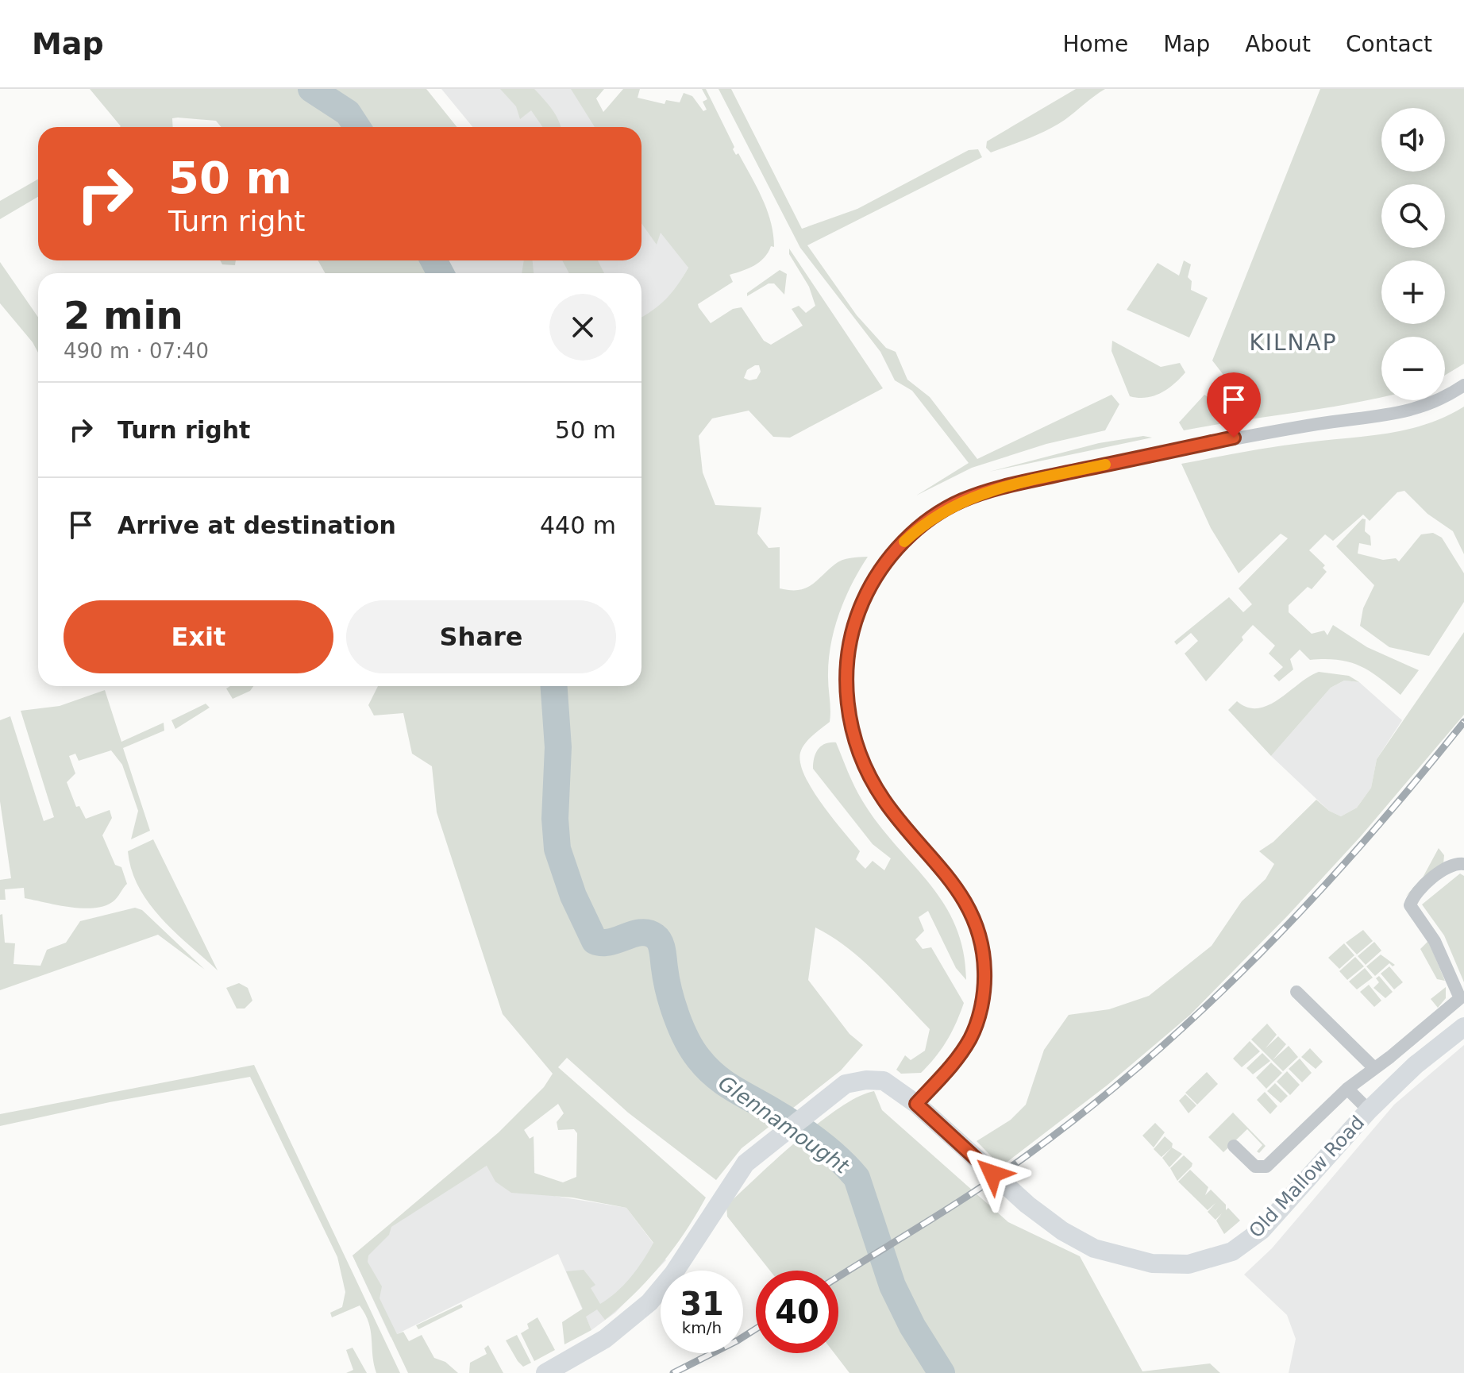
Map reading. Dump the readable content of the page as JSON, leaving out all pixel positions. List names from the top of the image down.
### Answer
{
  "streets": {
    "street": ["Old Mallow Road"]
  },
  "districts": ["KILNAP"],
  "water": ["Glennamought"],
  "page": {
    "header": "Map",
    "nav": [
      "Home",
      "Map",
      "About",
      "Contact"
    ],
    "map_buttons": ["+", "−"],
    "turn": ["50 m", "Turn right"],
    "heading": ["2 min", "490 m · 07:40"],
    "list": [
      {
        "name": "Turn right",
        "value": "50 m"
      },
      {
        "name": "Arrive at destination",
        "value": "440 m"
      }
    ],
    "buttons": ["Exit", "Share"],
    "speed": "31 km/h",
    "limit": "40"
  }
}
